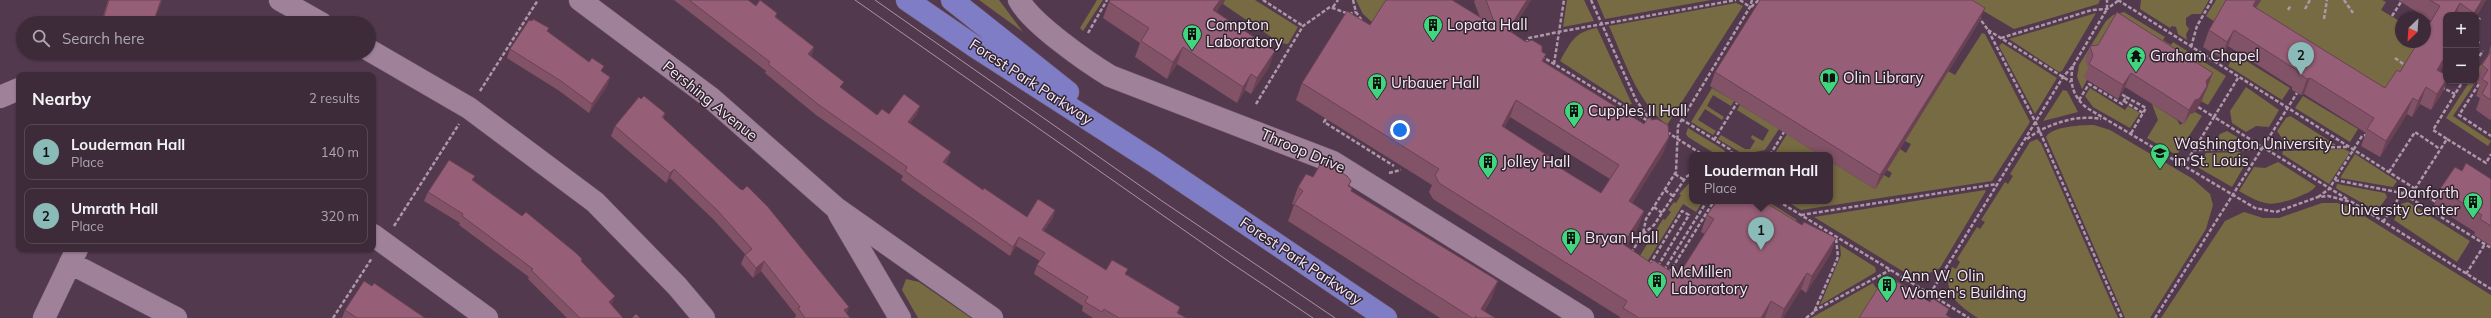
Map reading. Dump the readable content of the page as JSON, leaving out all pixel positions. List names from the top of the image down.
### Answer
{
  "streets": {
    "main road": ["Forest Park Parkway"],
    "street": ["Pershing Avenue", "Throop Drive"]
  },
  "places": {
    "building": [
      "Lopata Hall",
      "Compton Laboratory",
      "Urbauer Hall",
      "Cupples II Hall",
      "Jolley Hall",
      "Danforth University Center",
      "Bryan Hall",
      "McMillen Laboratory",
      "Ann W. Olin Women's Building"
    ],
    "temple": ["Graham Chapel"],
    "library": ["Olin Library"],
    "school or university": ["Washington University in St. Louis"]
  },
  "north": "bottom left",
  "page": {
    "map_buttons": ["+", "−"],
    "search": "Search here",
    "pins": ["2", "1"],
    "heading": ["Nearby", "2 results"],
    "list": [
      {
        "mark": "1",
        "name": "Louderman Hall",
        "note": "Place",
        "value": "140 m"
      },
      {
        "mark": "2",
        "name": "Umrath Hall",
        "note": "Place",
        "value": "320 m"
      }
    ],
    "popup": ["Louderman Hall", "Place"]
  }
}
